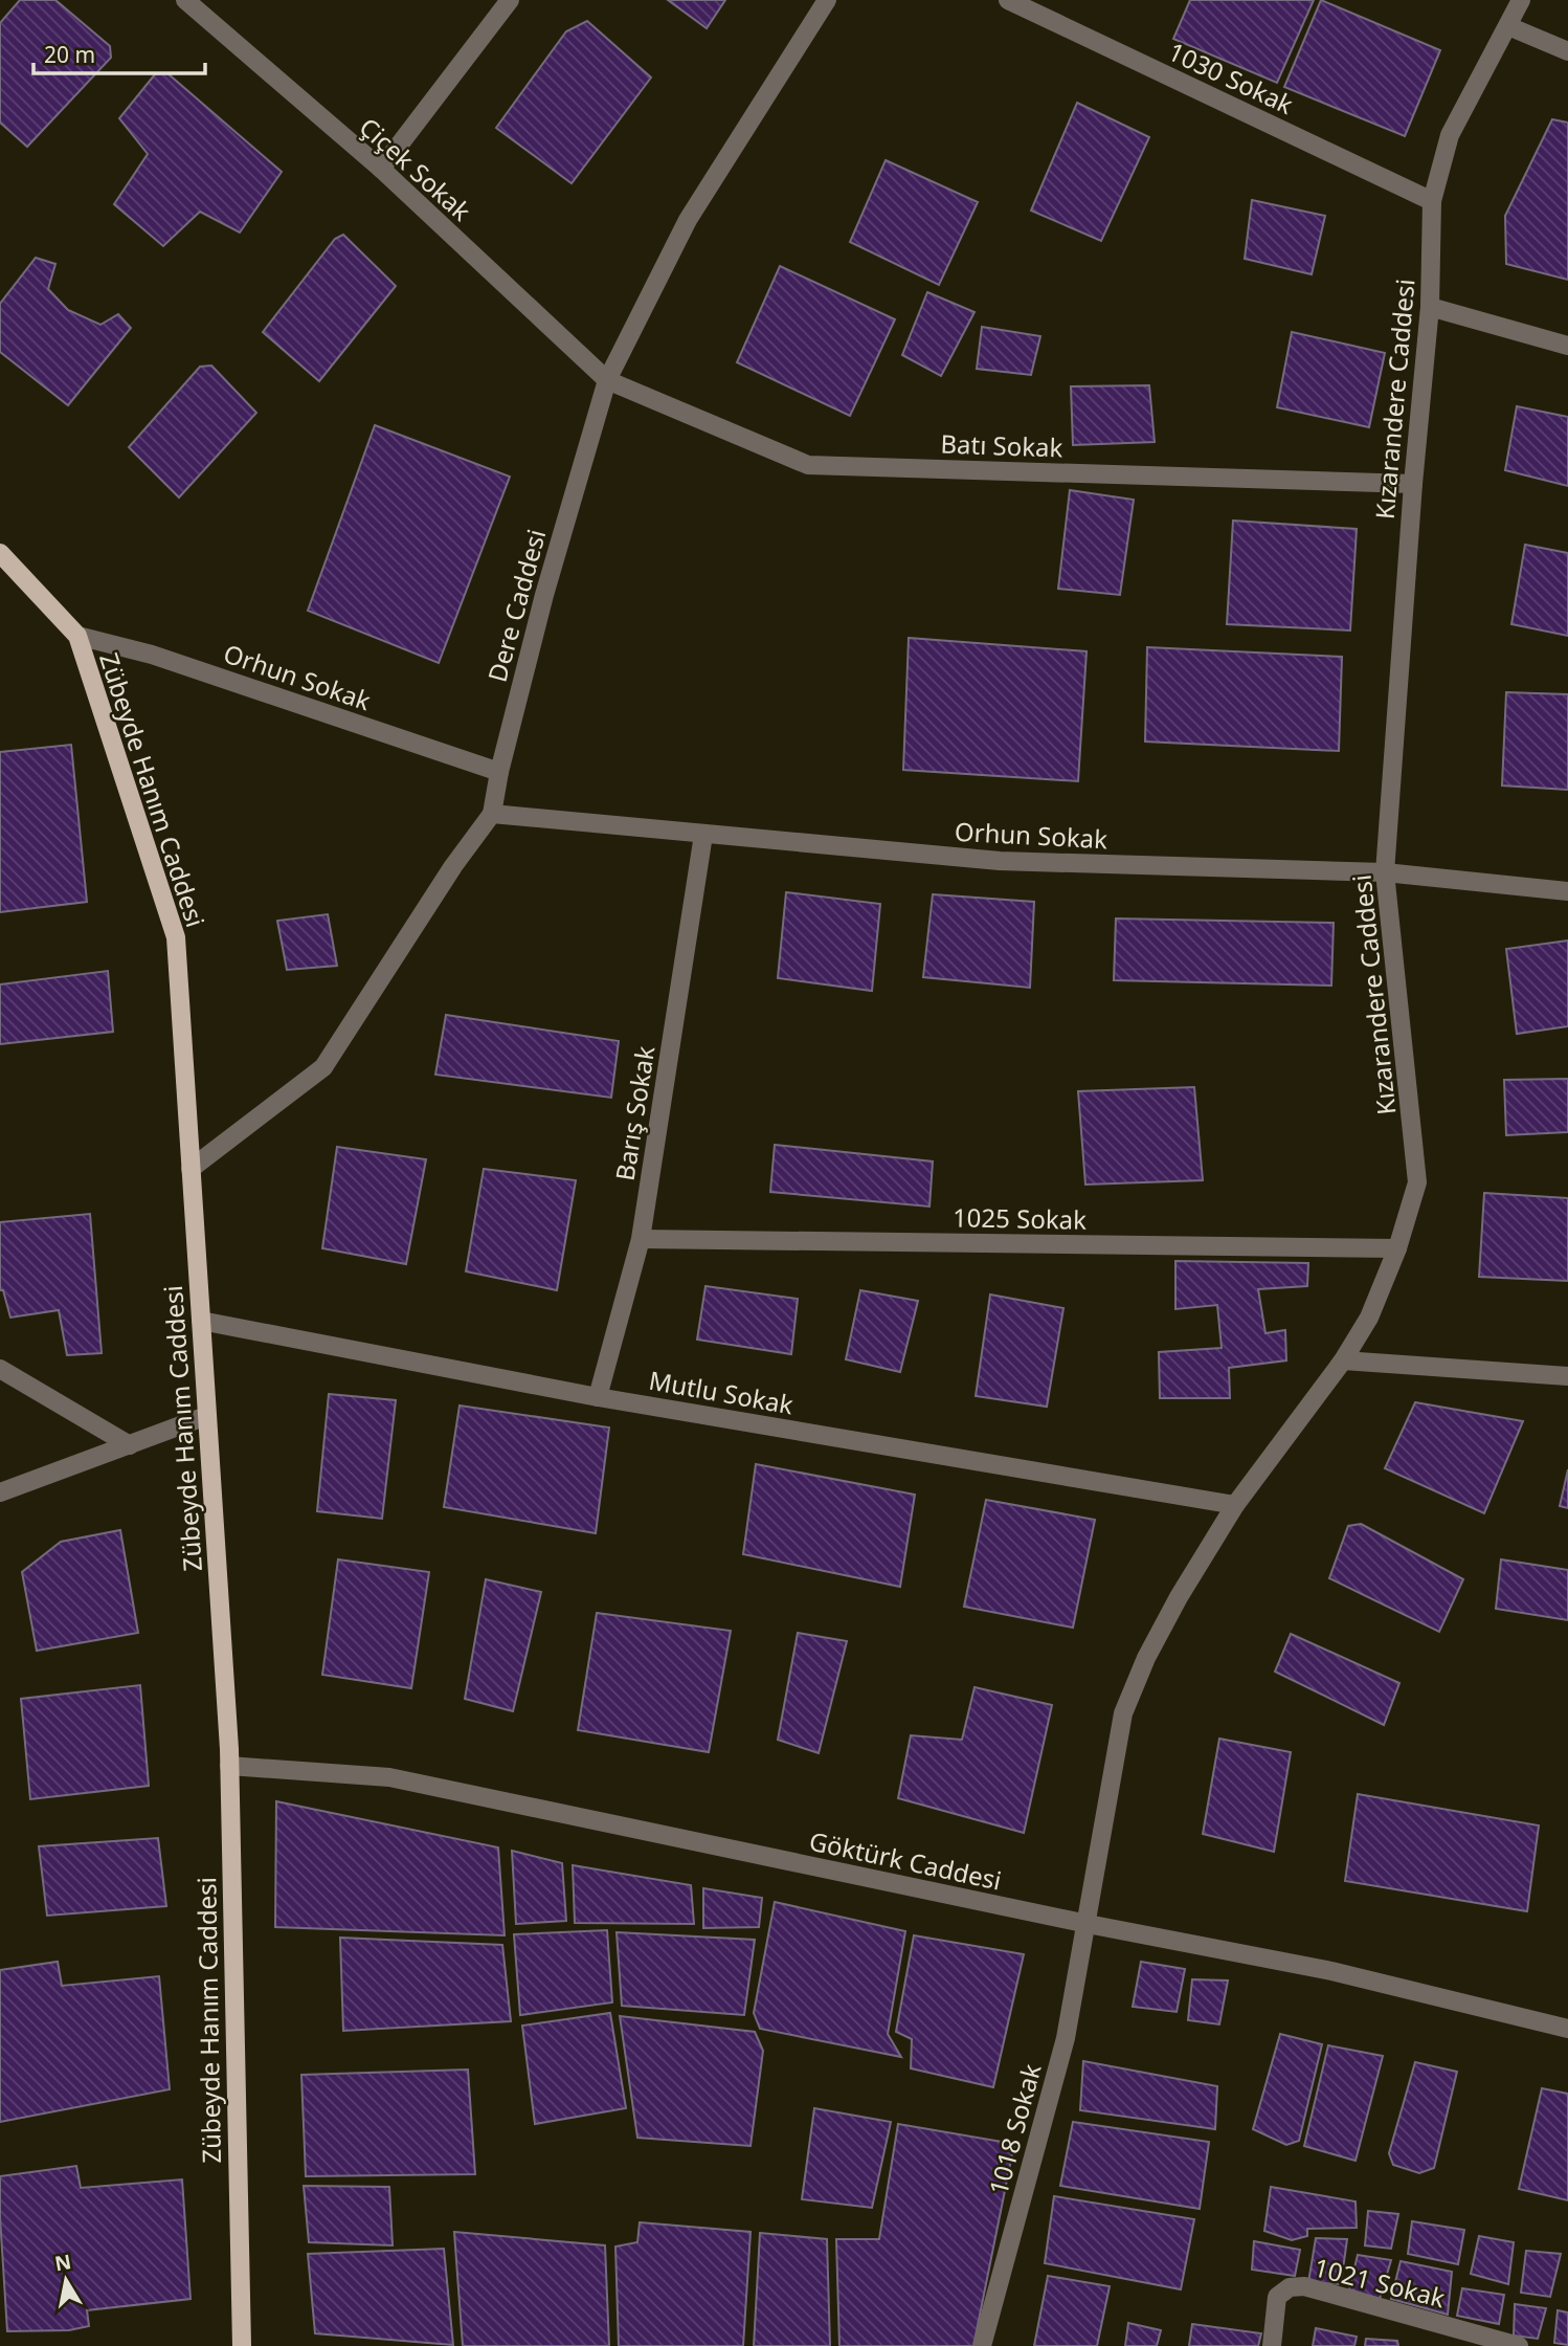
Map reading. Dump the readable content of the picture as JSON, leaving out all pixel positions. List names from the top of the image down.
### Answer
{
  "streets": {
    "main road": ["Zübeyde Hanım Caddesi"],
    "street": [
      "1030 Sokak",
      "Çiçek Sokak",
      "Kızarandere Caddesi",
      "Batı Sokak",
      "Dere Caddesi",
      "Orhun Sokak",
      "Barış Sokak",
      "1025 Sokak",
      "Mutlu Sokak",
      "Göktürk Caddesi",
      "1018 Sokak",
      "1021 Sokak"
    ]
  },
  "crossings": [
    ["1030 Sokak", "Kızarandere Caddesi"],
    ["Çiçek Sokak", "Batı Sokak"],
    ["Çiçek Sokak", "Dere Caddesi"],
    ["Kızarandere Caddesi", "Batı Sokak"],
    ["Kızarandere Caddesi", "Orhun Sokak"],
    ["Kızarandere Caddesi", "1025 Sokak"],
    ["Kızarandere Caddesi", "Mutlu Sokak"],
    ["Kızarandere Caddesi", "Göktürk Caddesi"],
    ["Kızarandere Caddesi", "1018 Sokak"],
    ["Batı Sokak", "Dere Caddesi"],
    ["Dere Caddesi", "Orhun Sokak"],
    ["Dere Caddesi", "Zübeyde Hanım Caddesi"],
    ["Orhun Sokak", "Zübeyde Hanım Caddesi"],
    ["Orhun Sokak", "Barış Sokak"],
    ["Zübeyde Hanım Caddesi", "Mutlu Sokak"],
    ["Zübeyde Hanım Caddesi", "Göktürk Caddesi"],
    ["Barış Sokak", "1025 Sokak"],
    ["Barış Sokak", "Mutlu Sokak"],
    ["Göktürk Caddesi", "1018 Sokak"]
  ],
  "scale_bar": "20 m",
  "north": "top"
}
